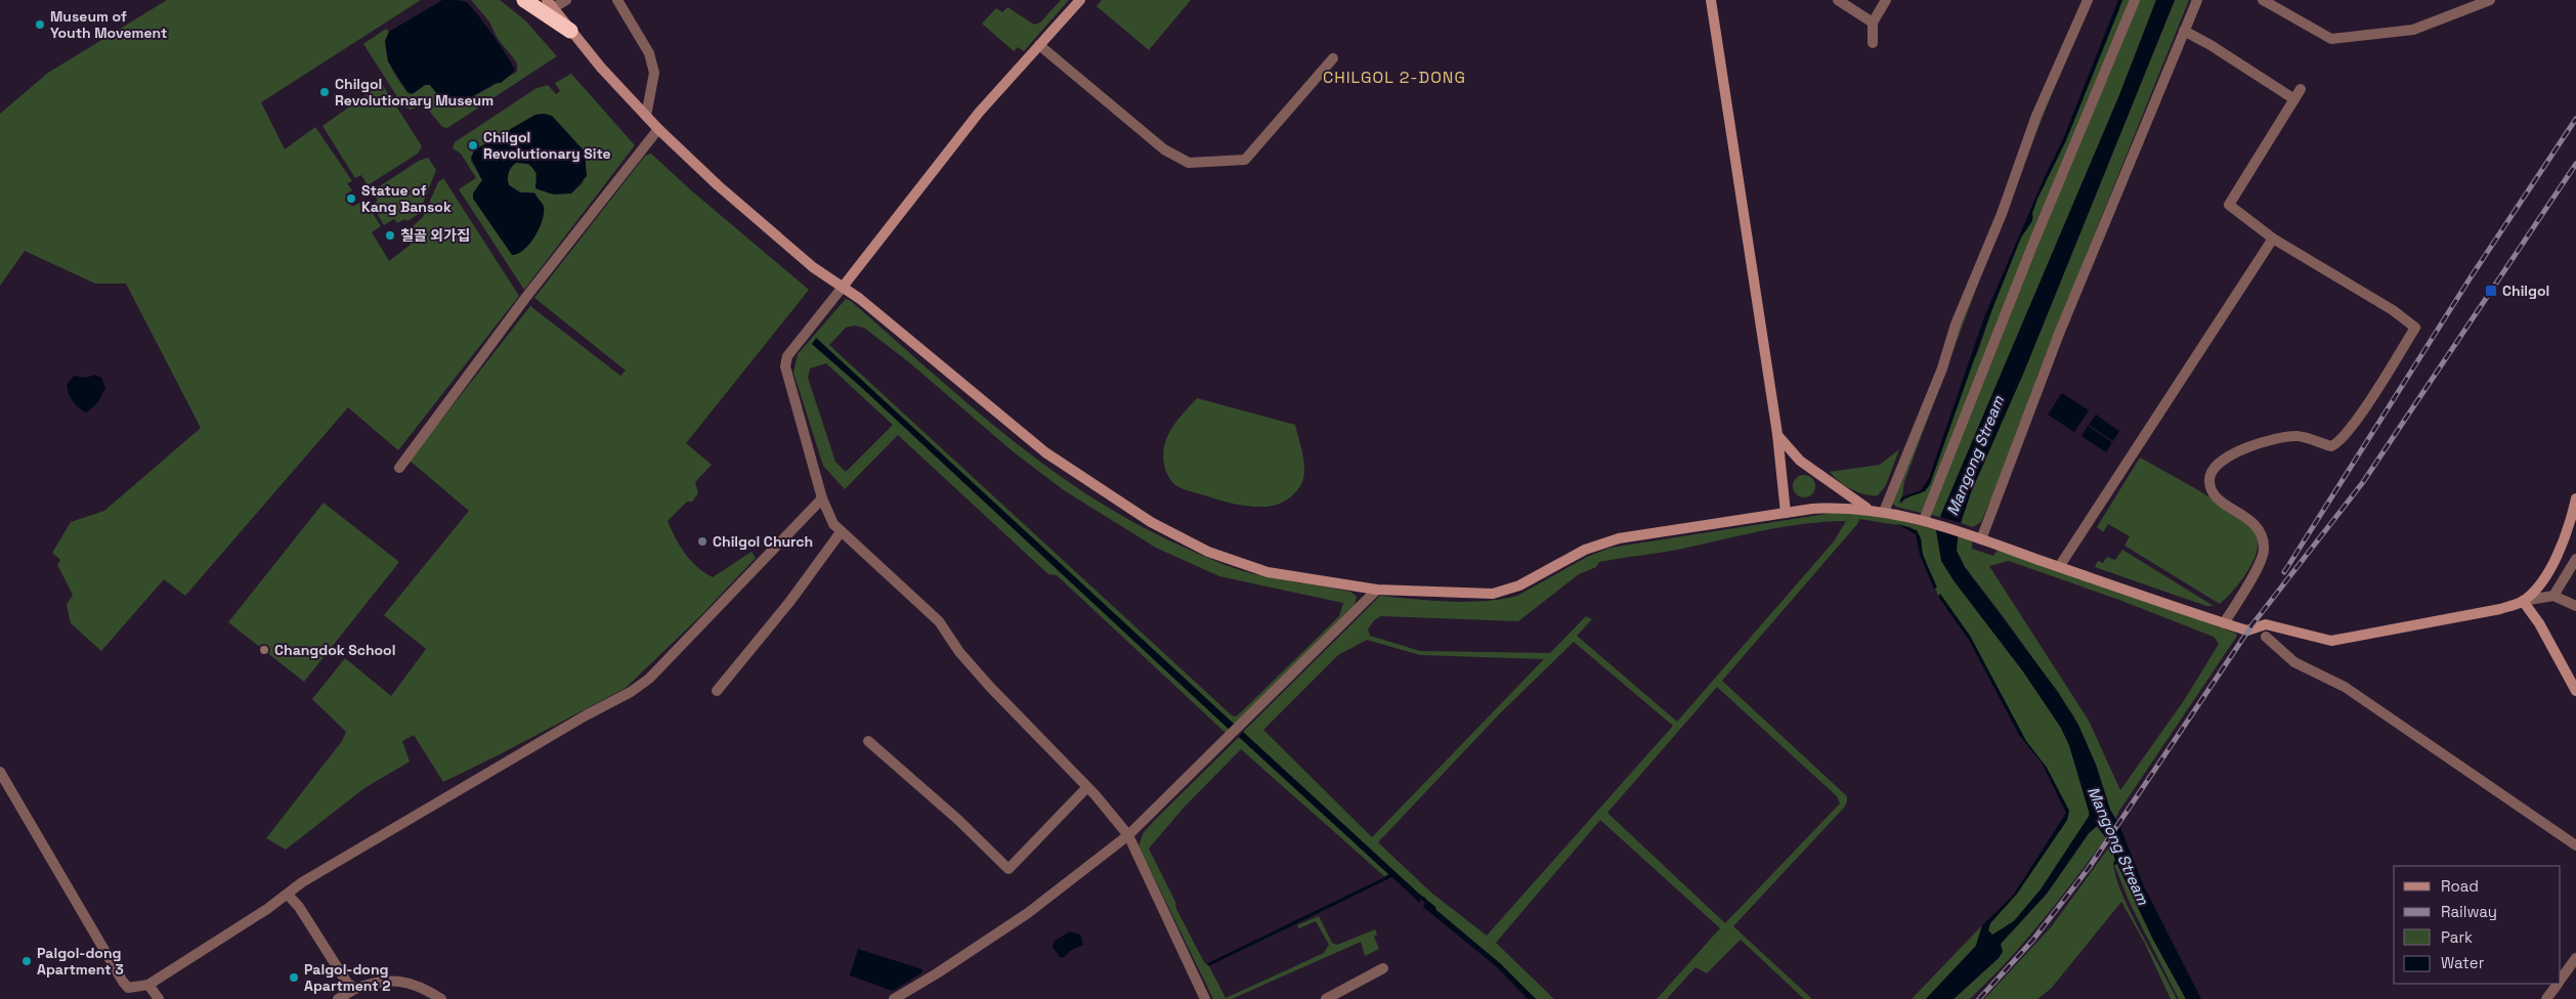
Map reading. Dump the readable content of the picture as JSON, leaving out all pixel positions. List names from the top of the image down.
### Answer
{
  "districts": ["CHILGOL 2-DONG"],
  "water": ["Mangong Stream"],
  "places": {
    "other": [
      "Museum of Youth Movement",
      "Chilgol Revolutionary Museum",
      "Chilgol Revolutionary Site",
      "Statue of Kang Bansok",
      "칠골 외가집",
      "Chilgol Church",
      "Changdok School",
      "Palgol-dong Apartment 3",
      "Palgol-dong Apartment 2"
    ],
    "transit": ["Chilgol"]
  },
  "legend": [
    "Road",
    "Railway",
    "Park",
    "Water"
  ]
}
